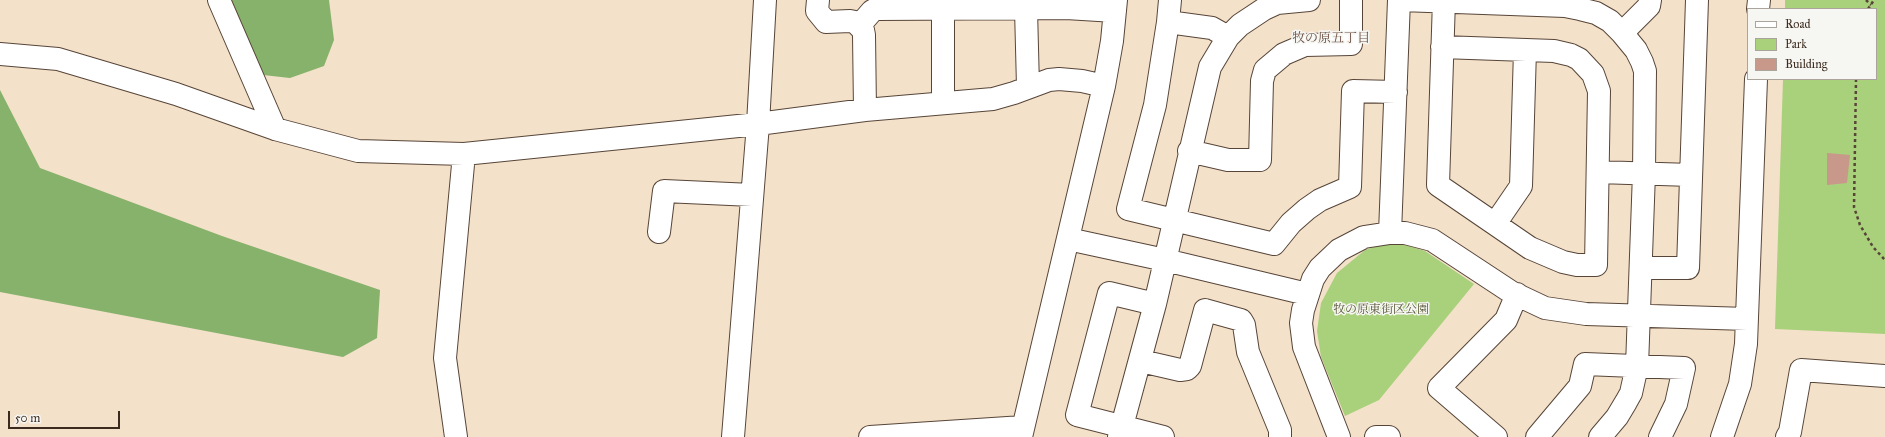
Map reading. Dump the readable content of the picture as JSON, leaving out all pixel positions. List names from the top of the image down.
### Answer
{
  "districts": ["牧の原五丁目"],
  "parks": ["牧の原東街区公園"],
  "legend": ["Road", "Park", "Building"],
  "scale_bar": "50 m"
}
